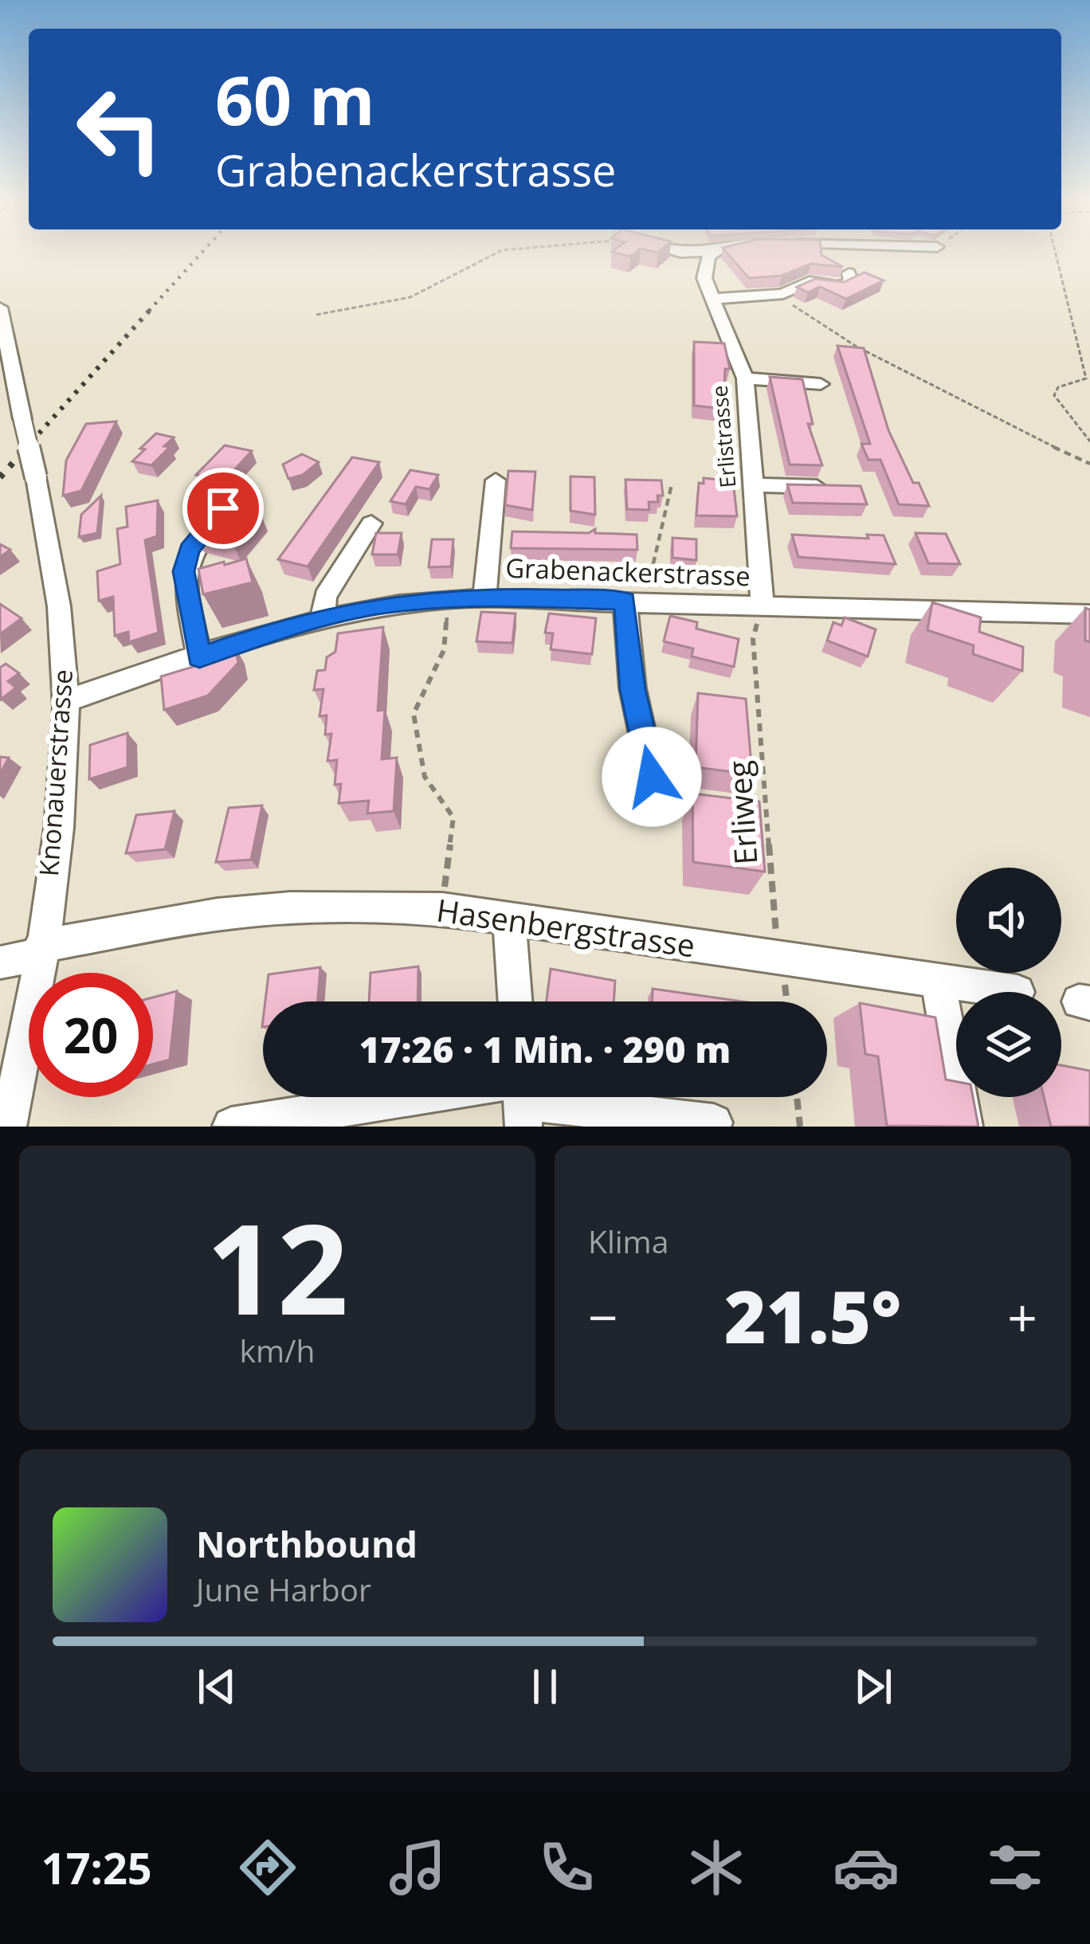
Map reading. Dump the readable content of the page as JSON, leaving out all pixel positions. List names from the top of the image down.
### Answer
{
  "streets": {
    "street": [
      "Erlistrasse",
      "Grabenackerstrasse",
      "Knonauerstrasse",
      "Hasenbergstrasse"
    ],
    "path": ["Erliweg"]
  },
  "crossings": [
    ["Erlistrasse", "Grabenackerstrasse"],
    ["Erlistrasse", "Erliweg"],
    ["Grabenackerstrasse", "Knonauerstrasse"],
    ["Grabenackerstrasse", "Erliweg"],
    ["Knonauerstrasse", "Hasenbergstrasse"],
    ["Erliweg", "Hasenbergstrasse"]
  ],
  "page": {
    "turn": ["60 m", "Grabenackerstrasse"],
    "limit": "20",
    "trip": "17:26 · 1 Min. · 290 m",
    "tile": [
      ["12", "km/h"],
      "Klima"
    ],
    "heat": ["−", "21.5°", "+"],
    "song": ["Northbound", "June Harbor"],
    "tabs": "17:25"
  }
}
